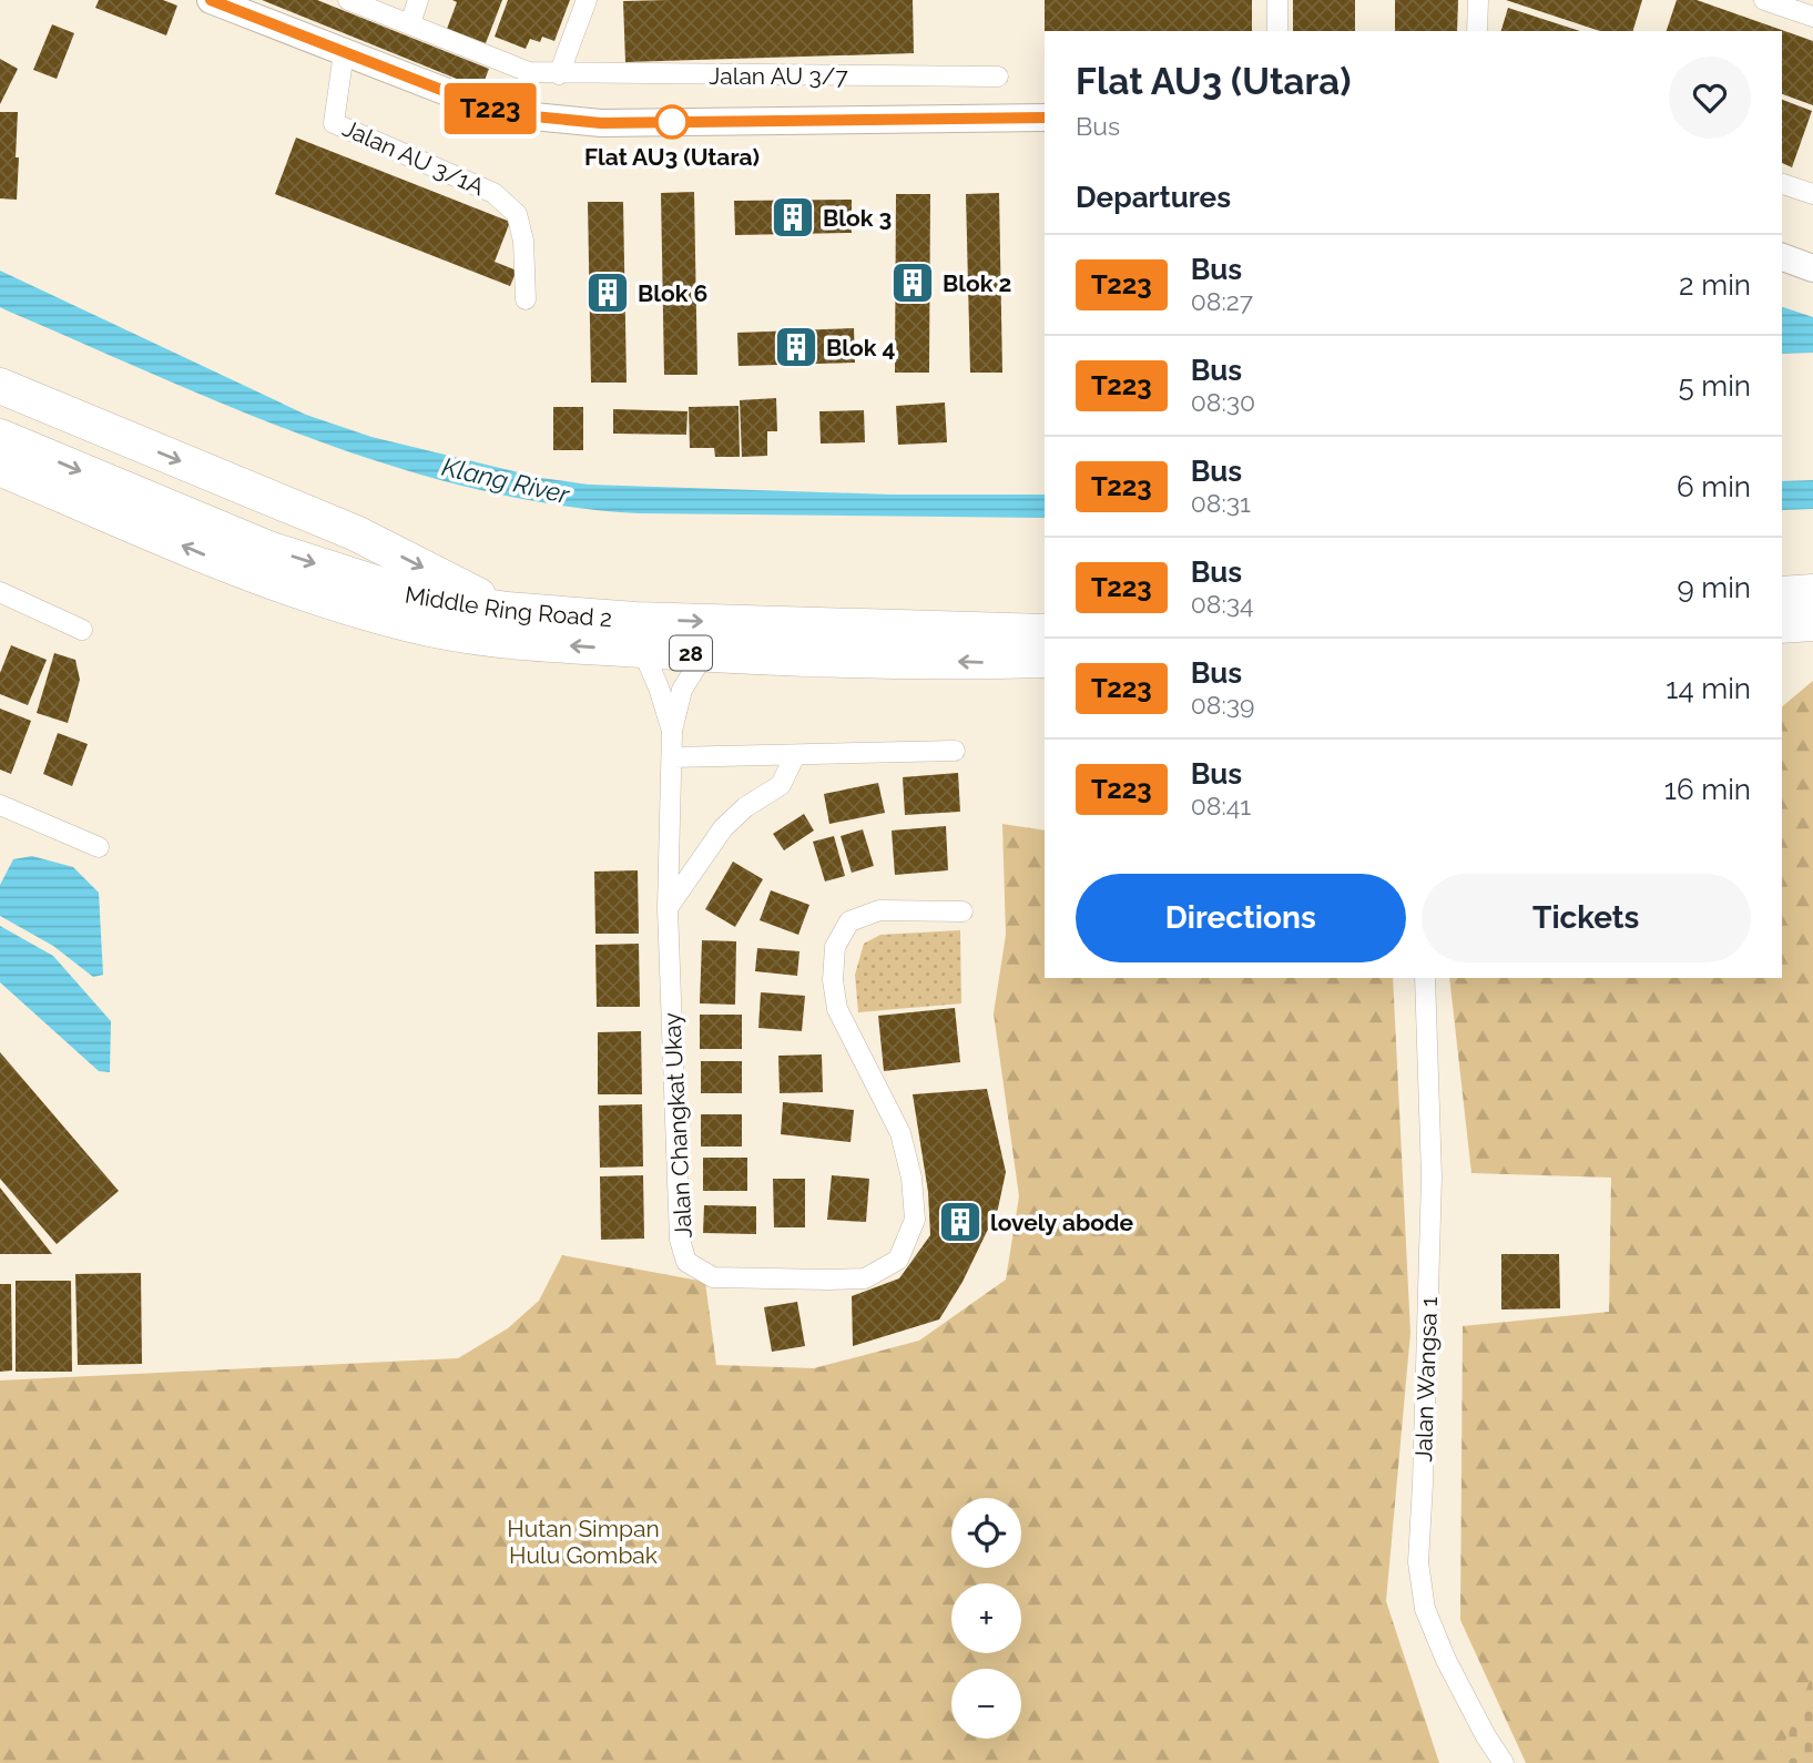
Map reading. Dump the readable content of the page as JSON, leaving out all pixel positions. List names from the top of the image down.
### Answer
{
  "streets": {
    "highway": ["Middle Ring Road 2", "28"],
    "street": [
      "Jalan AU 3/7",
      "Jalan AU 3/1A",
      "Jalan Changkat Ukay",
      "Jalan Wangsa 1"
    ]
  },
  "crossings": [
    ["Middle Ring Road 2", "Jalan Changkat Ukay"]
  ],
  "water": ["Klang River"],
  "parks": ["Hutan Simpan Hulu Gombak"],
  "places": {
    "other": ["Flat AU3 (Utara)"],
    "building": [
      "Blok 3",
      "Blok 2",
      "Blok 6",
      "Blok 4",
      "lovely abode"
    ]
  },
  "lines": ["bus line T223"],
  "page": {
    "on_map": "T223",
    "heading": [
      ["Flat AU3 (Utara)", "Bus"],
      "Departures"
    ],
    "list": [
      {
        "mark": "T223",
        "name": "Bus",
        "note": "08:27",
        "value": "2 min"
      },
      {
        "mark": "T223",
        "name": "Bus",
        "note": "08:30",
        "value": "5 min"
      },
      {
        "mark": "T223",
        "name": "Bus",
        "note": "08:31",
        "value": "6 min"
      },
      {
        "mark": "T223",
        "name": "Bus",
        "note": "08:34",
        "value": "9 min"
      },
      {
        "mark": "T223",
        "name": "Bus",
        "note": "08:39",
        "value": "14 min"
      },
      {
        "mark": "T223",
        "name": "Bus",
        "note": "08:41",
        "value": "16 min"
      }
    ],
    "buttons": ["Directions", "Tickets"],
    "map_buttons": ["+", "−"]
  }
}
